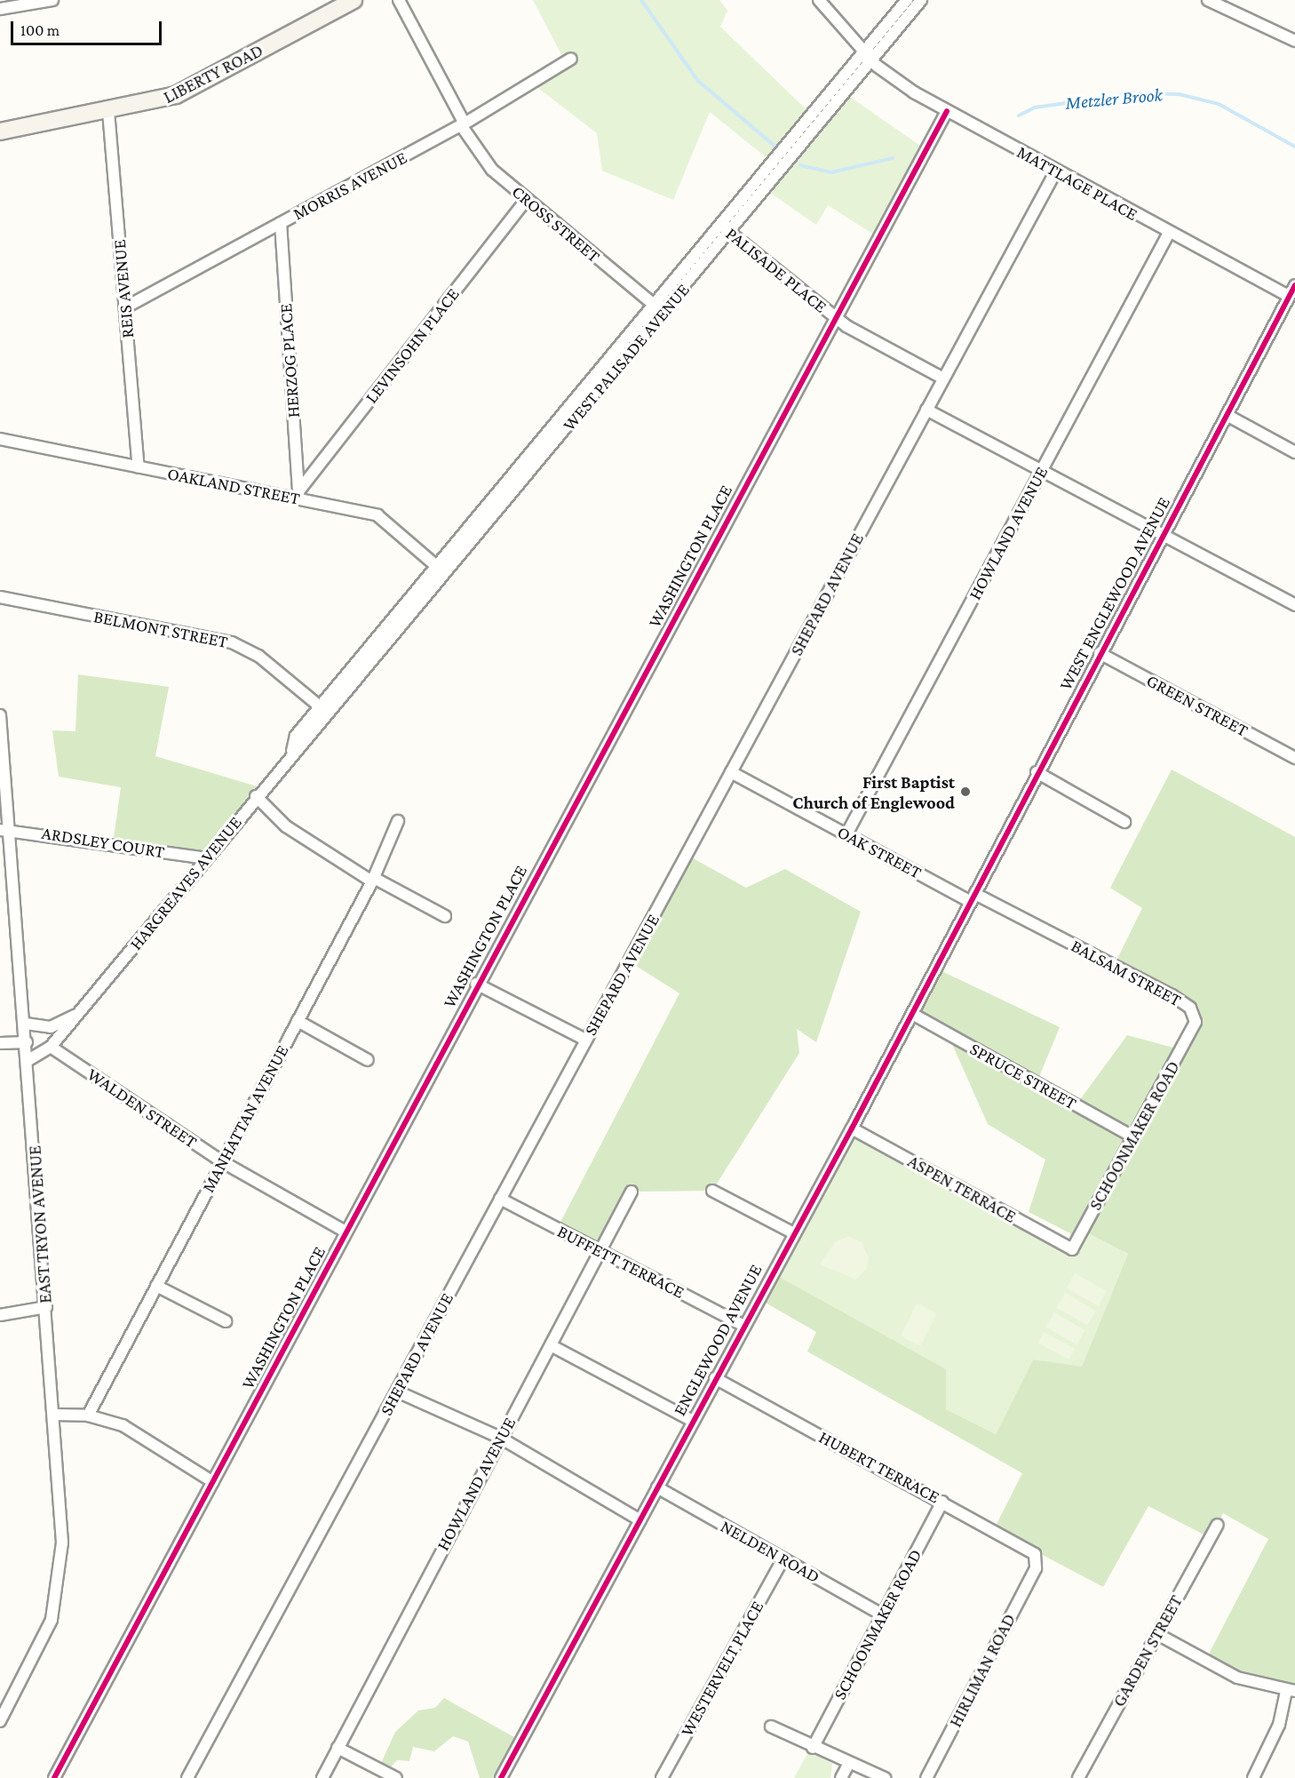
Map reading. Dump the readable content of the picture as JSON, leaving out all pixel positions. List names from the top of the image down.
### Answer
{
  "streets": {
    "main road": ["LIBERTY ROAD"],
    "street": [
      "MATTLAGE PLACE",
      "MORRIS AVENUE",
      "CROSS STREET",
      "PALISADE PLACE",
      "REIS AVENUE",
      "LEVINSOHN PLACE",
      "WEST PALISADE AVENUE",
      "HERZOG PLACE",
      "OAKLAND STREET",
      "HOWLAND AVENUE",
      "WASHINGTON PLACE",
      "WEST ENGLEWOOD AVENUE",
      "SHEPARD AVENUE",
      "BELMONT STREET",
      "GREEN STREET",
      "ARDSLEY COURT",
      "OAK STREET",
      "HARGREAVES AVENUE",
      "BALSAM STREET",
      "SPRUCE STREET",
      "WALDEN STREET",
      "MANHATTAN AVENUE",
      "SCHOONMAKER ROAD",
      "ASPEN TERRACE",
      "EAST TRYON AVENUE",
      "BUFFETT TERRACE",
      "ENGLEWOOD AVENUE",
      "HUBERT TERRACE",
      "NELDEN ROAD",
      "GARDEN STREET",
      "WESTERVELT PLACE",
      "HIRLIMAN ROAD"
    ]
  },
  "crossings": [
    ["LIBERTY ROAD", "REIS AVENUE"],
    ["MATTLAGE PLACE", "WEST PALISADE AVENUE"],
    ["MATTLAGE PLACE", "HOWLAND AVENUE"],
    ["MATTLAGE PLACE", "WASHINGTON PLACE"],
    ["MATTLAGE PLACE", "WEST ENGLEWOOD AVENUE"],
    ["MATTLAGE PLACE", "SHEPARD AVENUE"],
    ["MORRIS AVENUE", "CROSS STREET"],
    ["MORRIS AVENUE", "REIS AVENUE"],
    ["MORRIS AVENUE", "HERZOG PLACE"],
    ["CROSS STREET", "LEVINSOHN PLACE"],
    ["CROSS STREET", "WEST PALISADE AVENUE"],
    ["PALISADE PLACE", "WEST PALISADE AVENUE"],
    ["PALISADE PLACE", "WASHINGTON PLACE"],
    ["PALISADE PLACE", "SHEPARD AVENUE"],
    ["REIS AVENUE", "OAKLAND STREET"],
    ["LEVINSOHN PLACE", "HERZOG PLACE"],
    ["LEVINSOHN PLACE", "OAKLAND STREET"],
    ["WEST PALISADE AVENUE", "OAKLAND STREET"],
    ["WEST PALISADE AVENUE", "BELMONT STREET"],
    ["WEST PALISADE AVENUE", "HARGREAVES AVENUE"],
    ["HERZOG PLACE", "OAKLAND STREET"],
    ["HOWLAND AVENUE", "OAK STREET"],
    ["HOWLAND AVENUE", "BUFFETT TERRACE"],
    ["WASHINGTON PLACE", "WALDEN STREET"],
    ["WEST ENGLEWOOD AVENUE", "GREEN STREET"],
    ["WEST ENGLEWOOD AVENUE", "OAK STREET"],
    ["WEST ENGLEWOOD AVENUE", "ENGLEWOOD AVENUE"],
    ["SHEPARD AVENUE", "OAK STREET"],
    ["SHEPARD AVENUE", "BUFFETT TERRACE"],
    ["BELMONT STREET", "HARGREAVES AVENUE"],
    ["ARDSLEY COURT", "HARGREAVES AVENUE"],
    ["ARDSLEY COURT", "EAST TRYON AVENUE"],
    ["OAK STREET", "BALSAM STREET"],
    ["HARGREAVES AVENUE", "WALDEN STREET"],
    ["HARGREAVES AVENUE", "EAST TRYON AVENUE"],
    ["BALSAM STREET", "SCHOONMAKER ROAD"],
    ["SPRUCE STREET", "SCHOONMAKER ROAD"],
    ["SPRUCE STREET", "ENGLEWOOD AVENUE"],
    ["WALDEN STREET", "MANHATTAN AVENUE"],
    ["SCHOONMAKER ROAD", "ASPEN TERRACE"],
    ["SCHOONMAKER ROAD", "HUBERT TERRACE"],
    ["SCHOONMAKER ROAD", "NELDEN ROAD"],
    ["ASPEN TERRACE", "ENGLEWOOD AVENUE"],
    ["BUFFETT TERRACE", "ENGLEWOOD AVENUE"],
    ["ENGLEWOOD AVENUE", "HUBERT TERRACE"],
    ["ENGLEWOOD AVENUE", "NELDEN ROAD"],
    ["HUBERT TERRACE", "HIRLIMAN ROAD"],
    ["NELDEN ROAD", "WESTERVELT PLACE"]
  ],
  "water": ["Metzler Brook"],
  "places": ["First Baptist Church of Englewood"],
  "scale_bar": "100 m"
}
